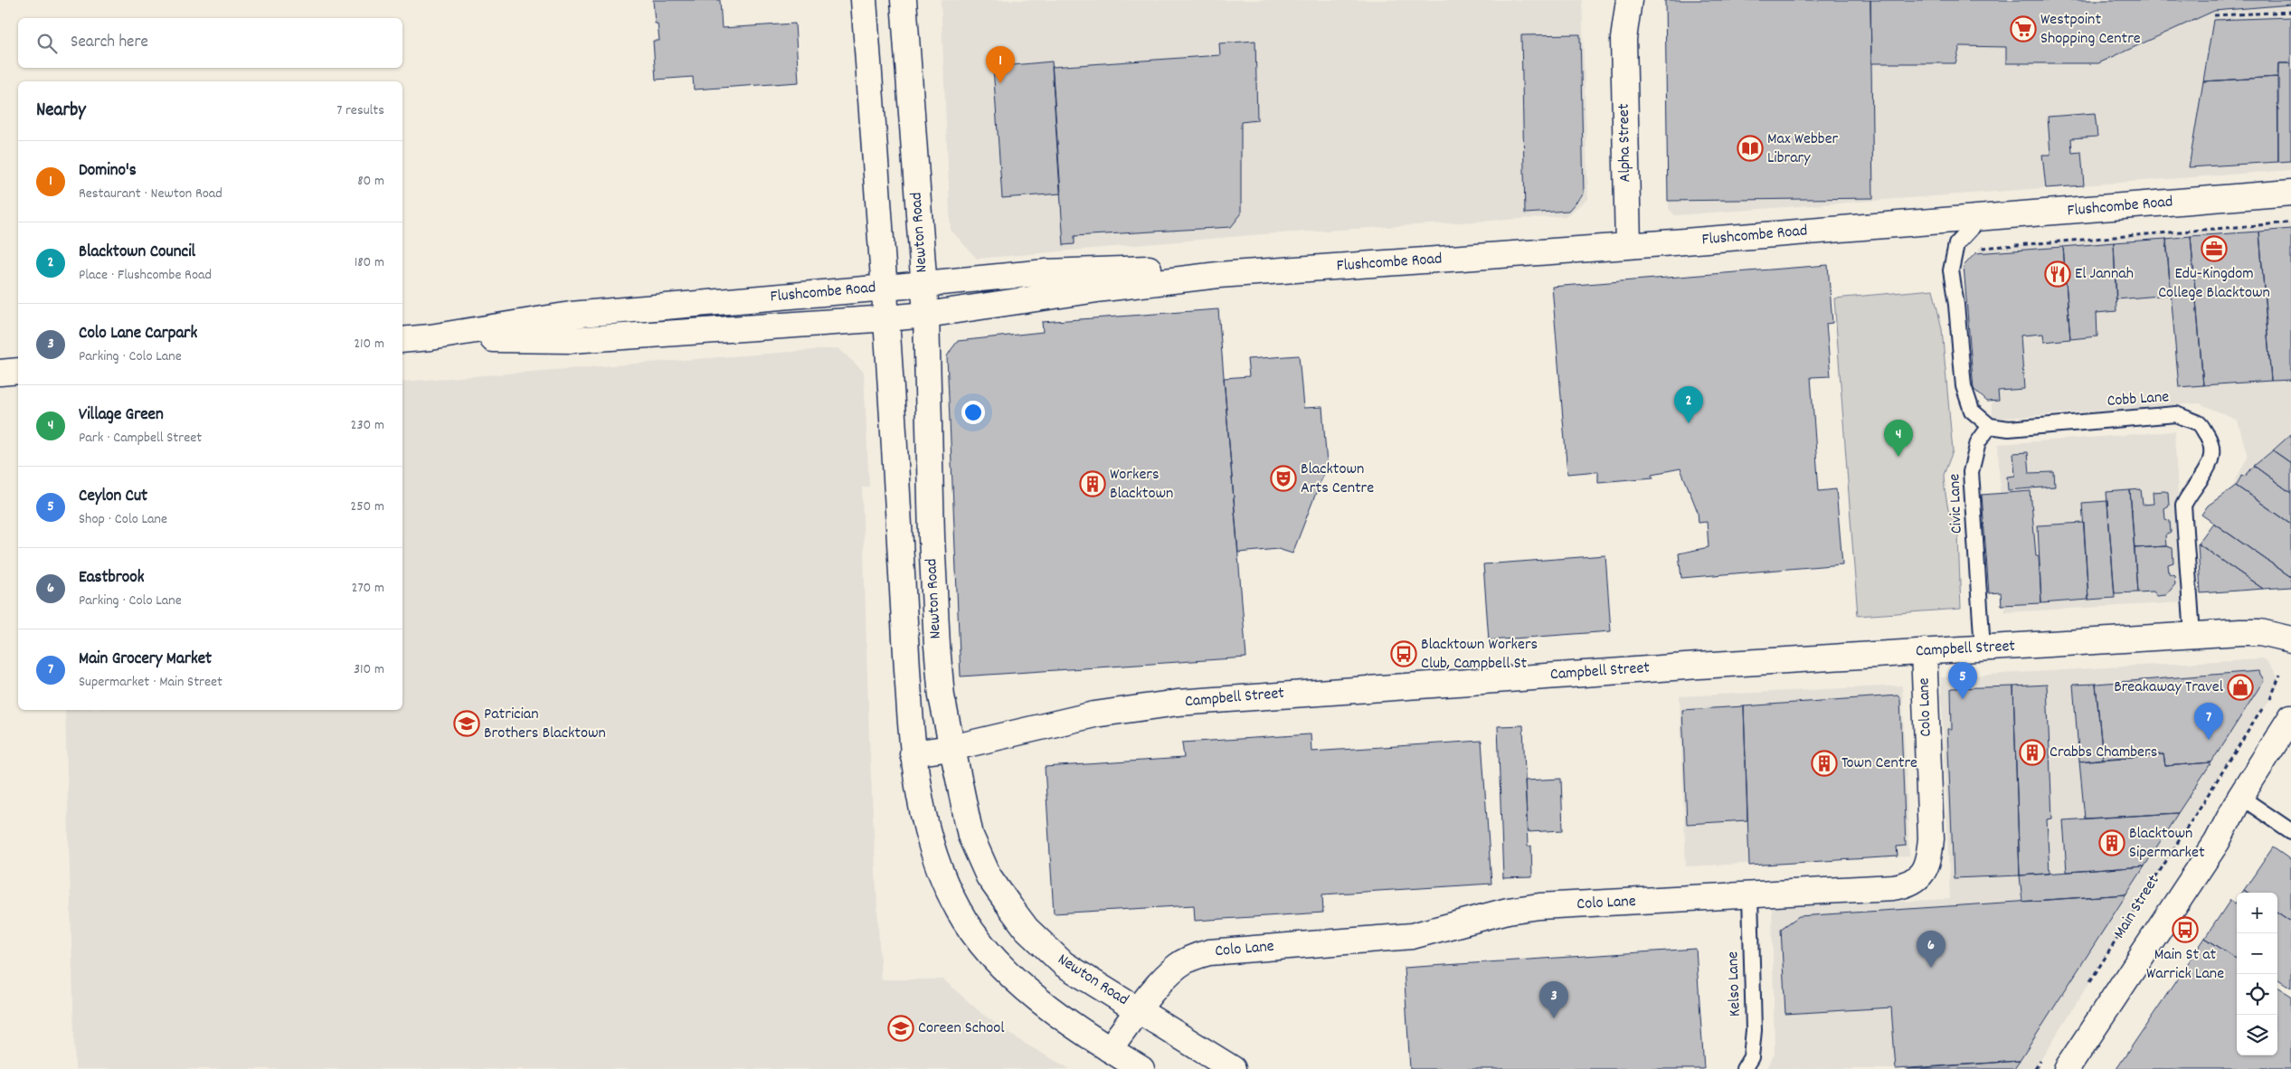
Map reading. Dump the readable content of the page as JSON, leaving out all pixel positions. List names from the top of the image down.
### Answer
{
  "streets": {
    "street": [
      "Alpha Street",
      "Flushcombe Road",
      "Newton Road",
      "Campbell Street",
      "Colo Lane",
      "Main Street"
    ],
    "lane": ["Cobb Lane", "Civic Lane", "Kelso Lane"]
  },
  "crossings": [
    ["Alpha Street", "Flushcombe Road"],
    ["Flushcombe Road", "Newton Road"],
    ["Newton Road", "Campbell Street"],
    ["Newton Road", "Colo Lane"],
    ["Cobb Lane", "Civic Lane"],
    ["Cobb Lane", "Campbell Street"],
    ["Civic Lane", "Campbell Street"],
    ["Campbell Street", "Colo Lane"],
    ["Colo Lane", "Kelso Lane"]
  ],
  "places": {
    "supermarket": ["Westpoint Shopping Centre"],
    "library": ["Max Webber Library"],
    "office": ["Edu-Kingdom College Blacktown"],
    "restaurant": ["El Jannah"],
    "theatre": ["Blacktown Arts Centre"],
    "building": [
      "Workers Blacktown",
      "Crabbs Chambers",
      "Town Centre",
      "Blacktown Sipermarket"
    ],
    "bus stop": ["Blacktown Workers Club, Campbell St", "Main St at Warrick Lane"],
    "shop": ["Breakaway Travel"],
    "school or university": ["Patrician Brothers Blacktown", "Coreen School"]
  },
  "page": {
    "search": "Search here",
    "pins": [
      "1",
      "2",
      "4",
      "5",
      "7",
      "6",
      "3"
    ],
    "heading": ["Nearby", "7 results"],
    "list": [
      {
        "mark": "1",
        "name": "Domino's",
        "note": "Restaurant · Newton Road",
        "value": "80 m"
      },
      {
        "mark": "2",
        "name": "Blacktown Council",
        "note": "Place · Flushcombe Road",
        "value": "180 m"
      },
      {
        "mark": "3",
        "name": "Colo Lane Carpark",
        "note": "Parking · Colo Lane",
        "value": "210 m"
      },
      {
        "mark": "4",
        "name": "Village Green",
        "note": "Park · Campbell Street",
        "value": "230 m"
      },
      {
        "mark": "5",
        "name": "Ceylon Cut",
        "note": "Shop · Colo Lane",
        "value": "250 m"
      },
      {
        "mark": "6",
        "name": "Eastbrook",
        "note": "Parking · Colo Lane",
        "value": "270 m"
      },
      {
        "mark": "7",
        "name": "Main Grocery Market",
        "note": "Supermarket · Main Street",
        "value": "310 m"
      }
    ],
    "map_buttons": ["+", "−"]
  }
}
